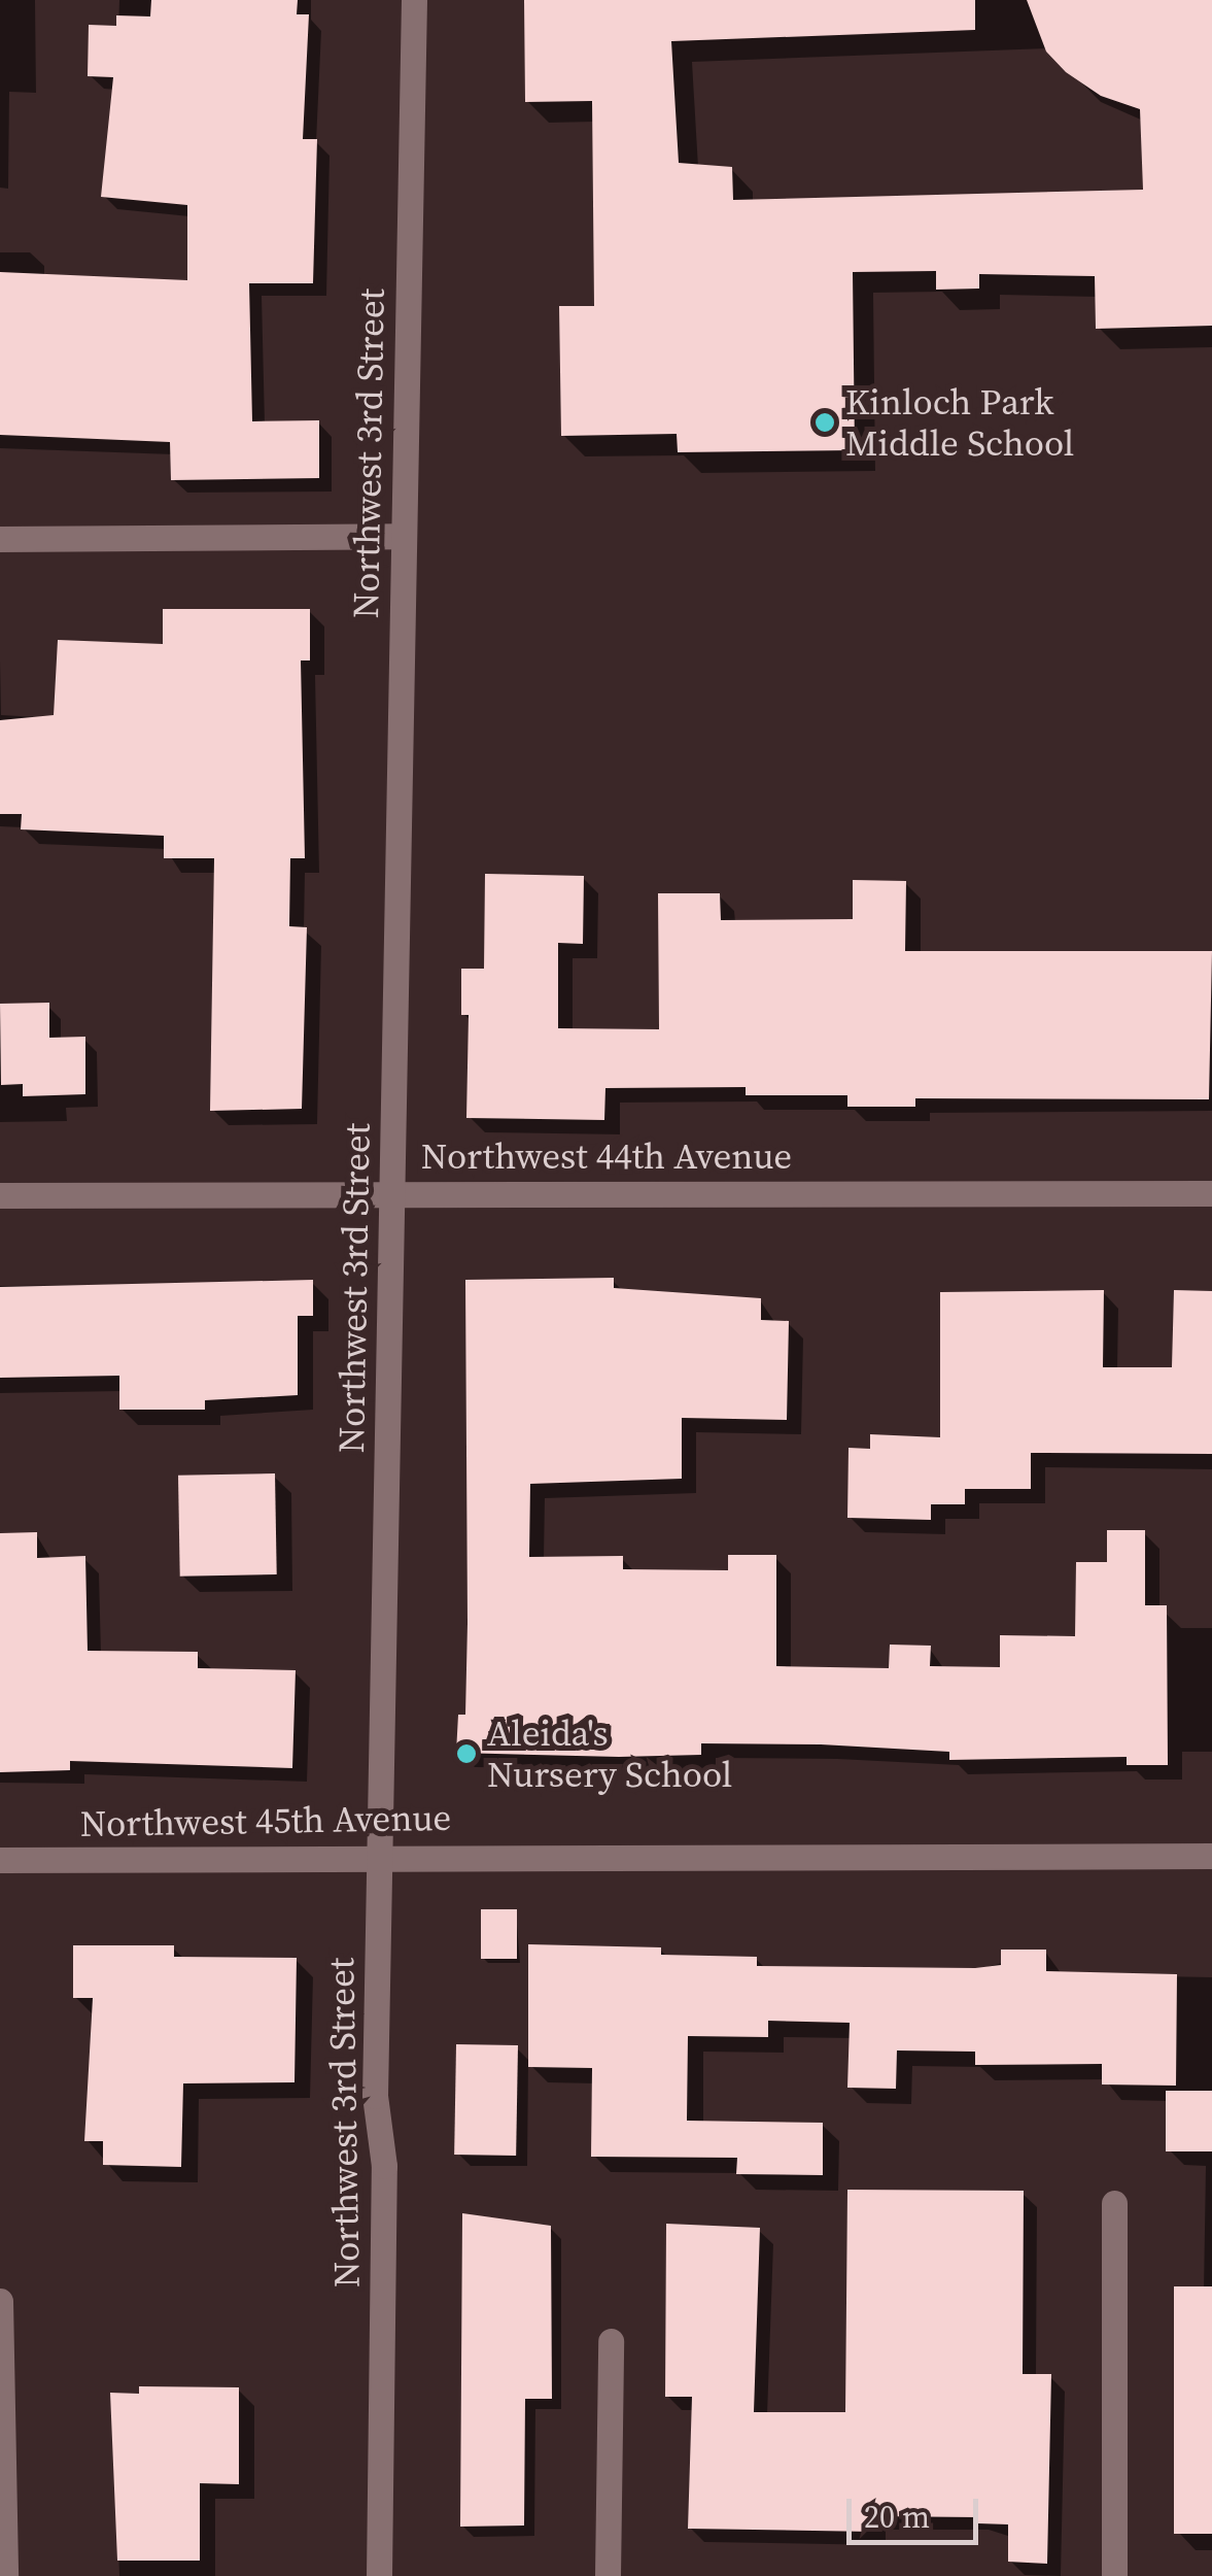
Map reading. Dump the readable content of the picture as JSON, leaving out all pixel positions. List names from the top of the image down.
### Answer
{
  "streets": {
    "street": ["Northwest 3rd Street", "Northwest 44th Avenue", "Northwest 45th Avenue"]
  },
  "crossings": [
    ["Northwest 3rd Street", "Northwest 44th Avenue"],
    ["Northwest 3rd Street", "Northwest 45th Avenue"]
  ],
  "places": ["Kinloch Park Middle School", "Aleida's Nursery School"],
  "scale_bar": "20 m"
}
